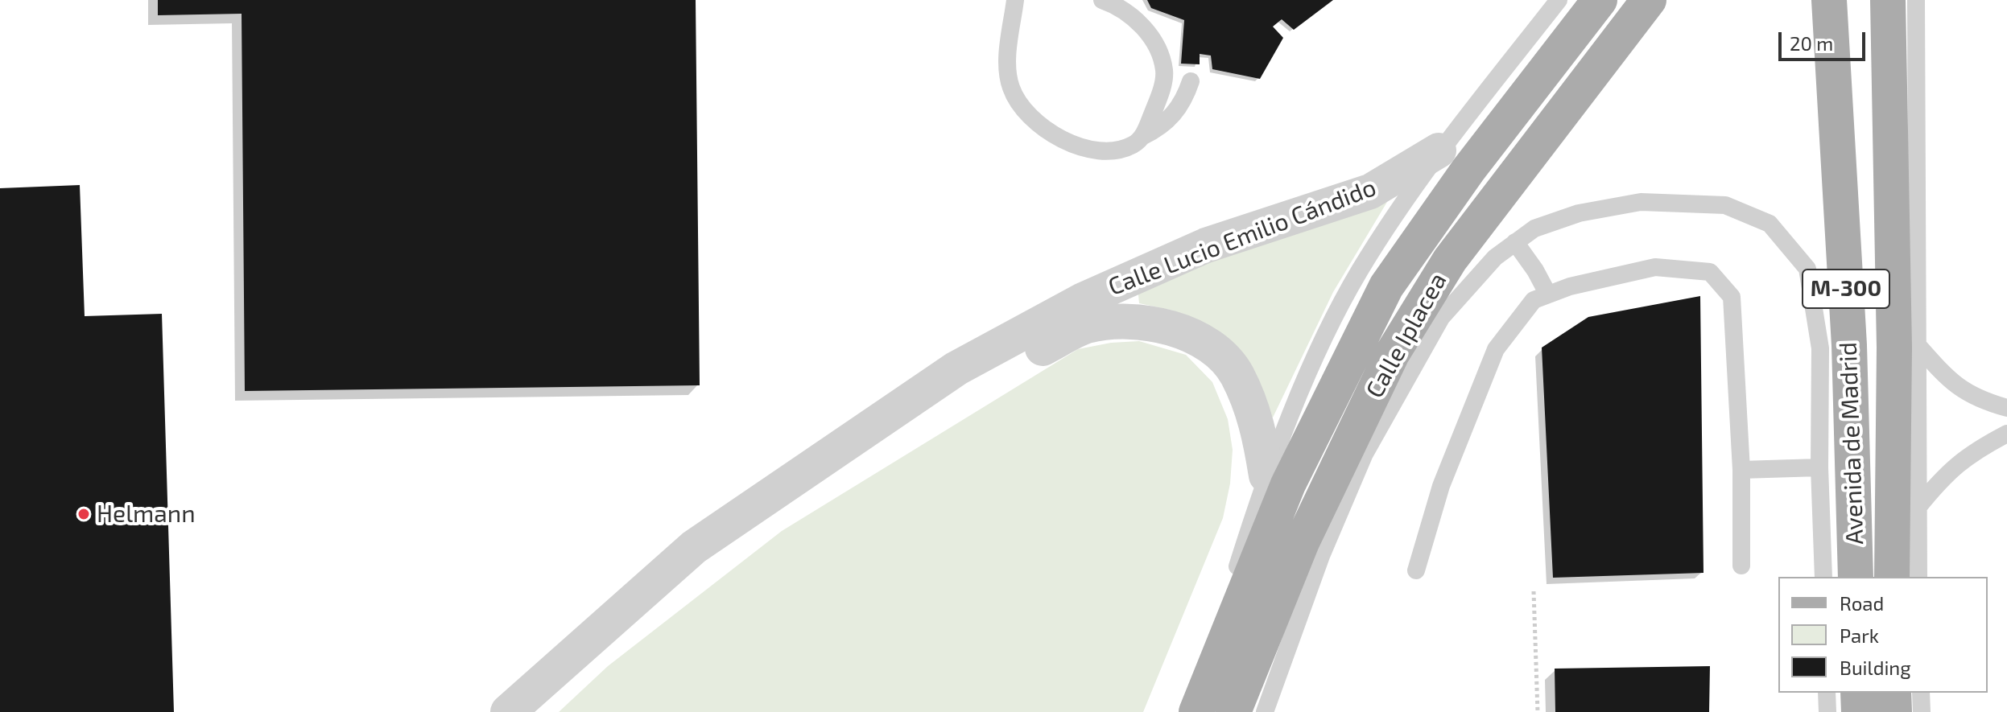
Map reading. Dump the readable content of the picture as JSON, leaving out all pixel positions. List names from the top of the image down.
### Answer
{
  "streets": {
    "main road": ["M-300", "Calle Iplacea", "Avenida de Madrid"],
    "street": ["Calle Lucio Emilio Cándido"]
  },
  "places": ["Helmann"],
  "legend": ["Road", "Park", "Building"],
  "scale_bar": "20 m"
}
